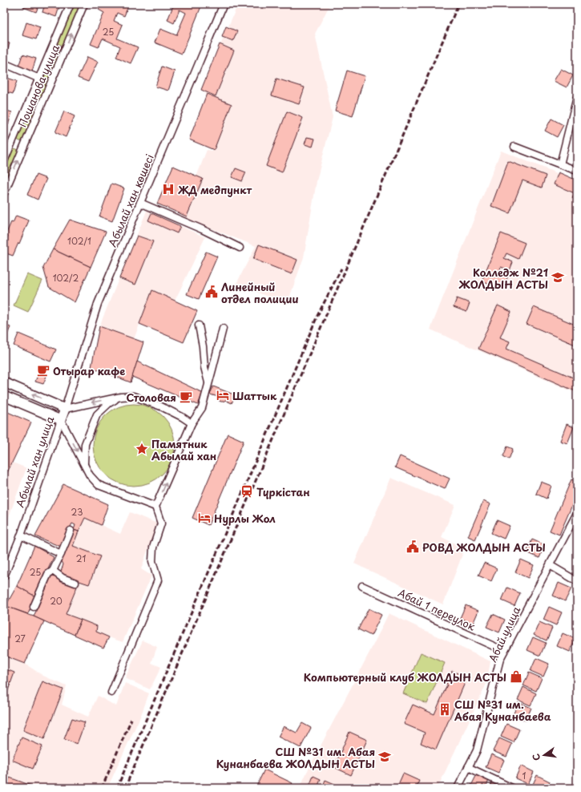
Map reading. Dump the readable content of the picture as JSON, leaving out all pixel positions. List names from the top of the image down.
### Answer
{
  "streets": {
    "street": [
      "Пошанова улица",
      "Абылай хан көшесі",
      "Абылай хан улица",
      "Абай 1 переулок",
      "Абай улица"
    ]
  },
  "crossings": [
    ["Абылай хан көшесі", "Абылай хан улица"],
    ["Абай 1 переулок", "Абай улица"]
  ],
  "places": {
    "hospital": ["ЖД медпункт"],
    "school or university": ["Колледж №21 ЖОЛДЫН АСТЫ", "СШ №31 им. Абая Кунанбаева ЖОЛДЫН АСТЫ"],
    "public building": ["Линейный отдел полиции", "РОВД ЖОЛДЫН АСТЫ"],
    "cafe": ["Отырар кафе", "Столовая"],
    "hotel": ["Шаттык", "Нурлы Жол"],
    "place": ["Памятник Абылай хан"],
    "station": ["Түркістан"],
    "shop": ["Компьютерный клуб ЖОЛДЫН АСТЫ"],
    "building": ["СШ №31 им. Абая Кунанбаева"]
  },
  "house_numbers": [
    "25",
    "102/1",
    "102/2",
    "23",
    "21",
    "25",
    "20",
    "27",
    "1"
  ],
  "north": "left"
}
